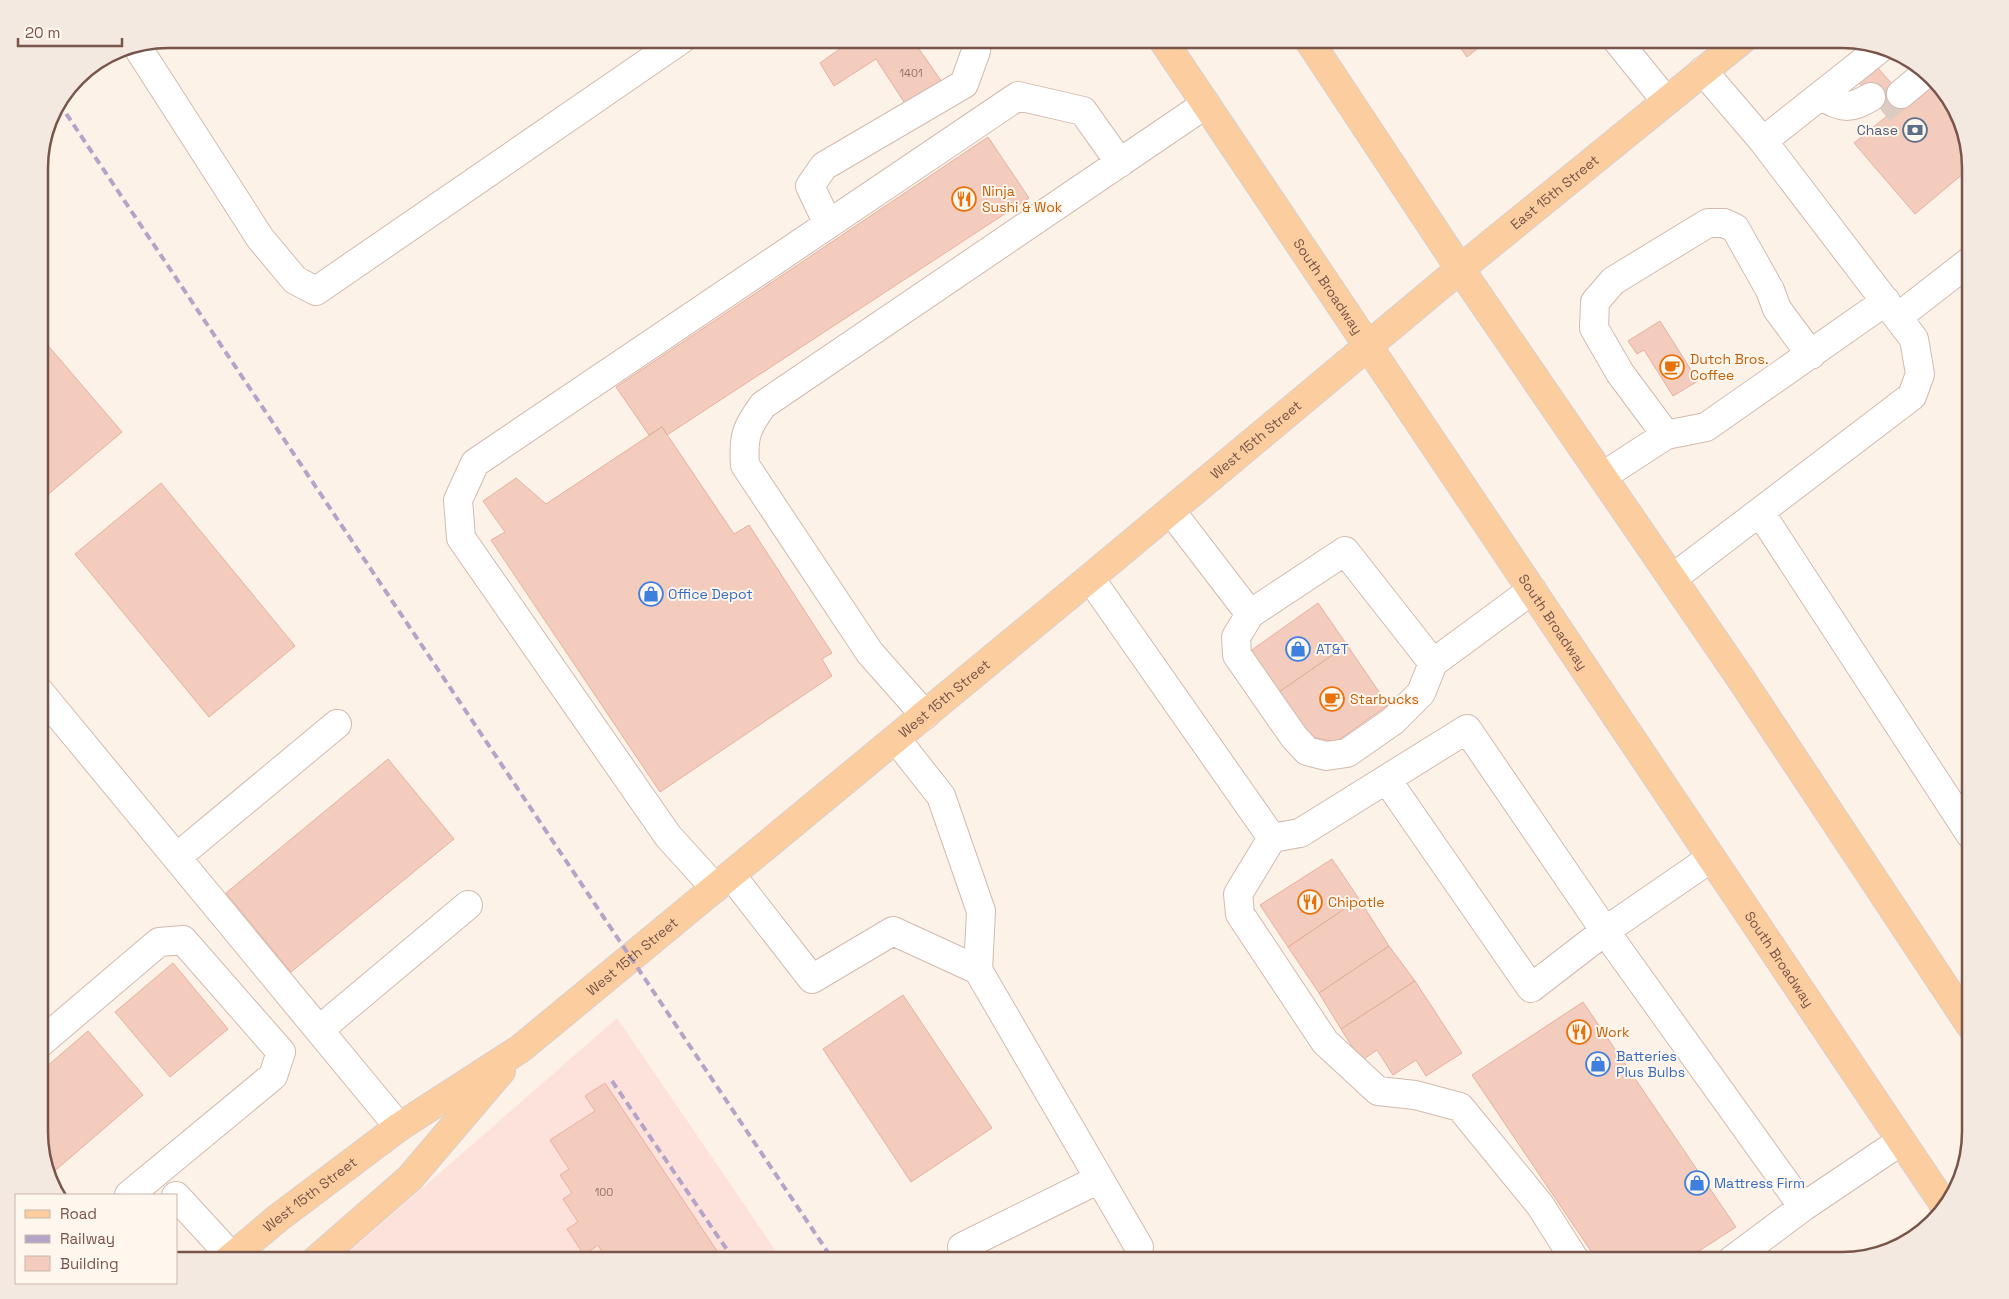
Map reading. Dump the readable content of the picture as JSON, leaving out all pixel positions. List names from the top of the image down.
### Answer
{
  "streets": {
    "main road": ["East 15th Street", "South Broadway", "West 15th Street"]
  },
  "crossings": [
    ["East 15th Street", "South Broadway"],
    ["East 15th Street", "West 15th Street"],
    ["South Broadway", "West 15th Street"]
  ],
  "places": {
    "bank": ["Chase"],
    "restaurant": ["Ninja Sushi & Wok", "Chipotle", "Work"],
    "cafe": ["Dutch Bros. Coffee", "Starbucks"],
    "shop": [
      "Office Depot",
      "AT&T",
      "Batteries Plus Bulbs",
      "Mattress Firm"
    ]
  },
  "house_numbers": ["1401", "100"],
  "legend": ["Road", "Railway", "Building"],
  "scale_bar": "20 m"
}
